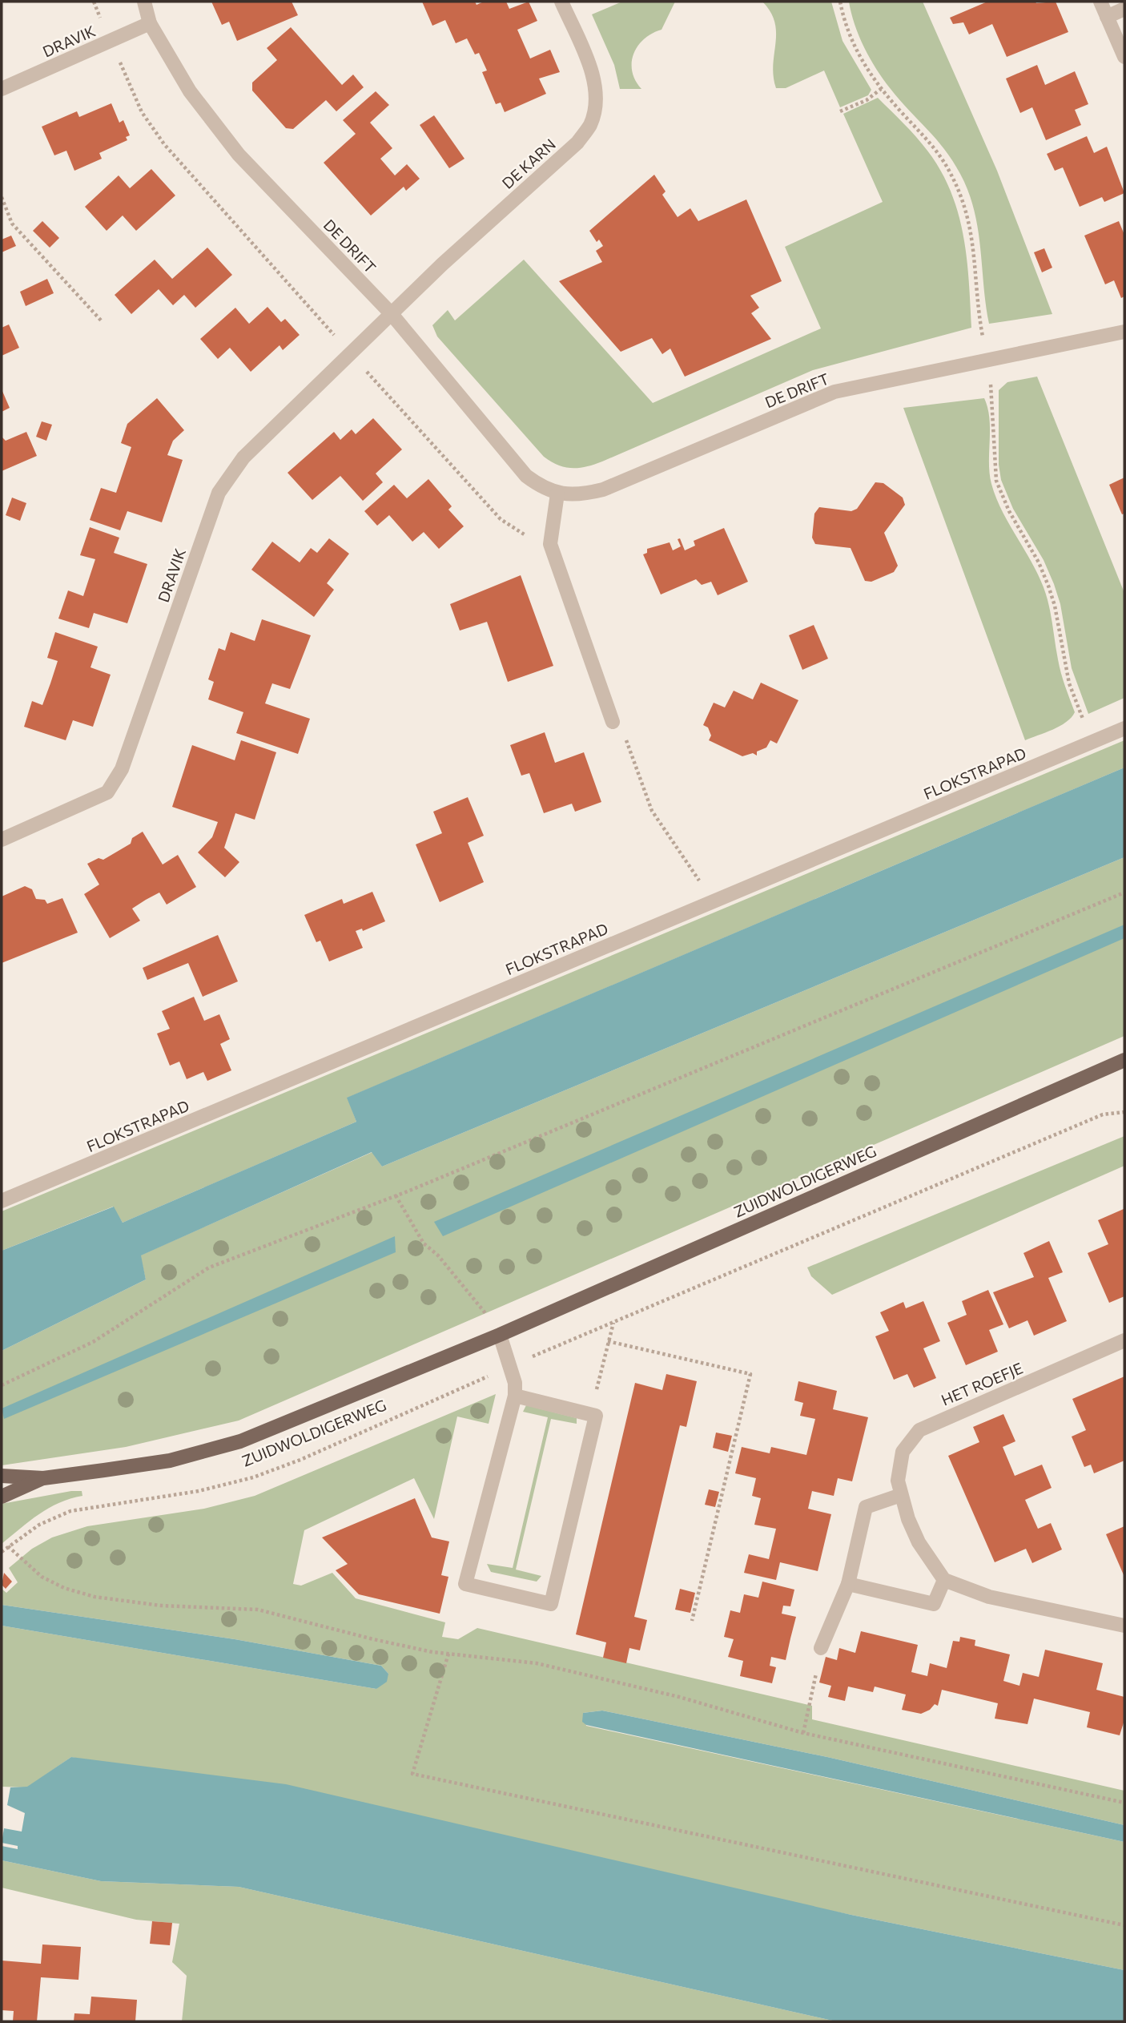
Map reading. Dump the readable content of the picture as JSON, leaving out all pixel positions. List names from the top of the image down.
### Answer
{
  "streets": {
    "main road": ["ZUIDWOLDIGERWEG"],
    "street": [
      "DRAVIK",
      "DE KARN",
      "DE DRIFT",
      "FLOKSTRAPAD",
      "HET ROEFJE"
    ]
  },
  "crossings": [
    ["DRAVIK", "DE KARN"],
    ["DRAVIK", "DE DRIFT"],
    ["DE KARN", "DE DRIFT"]
  ]
}
